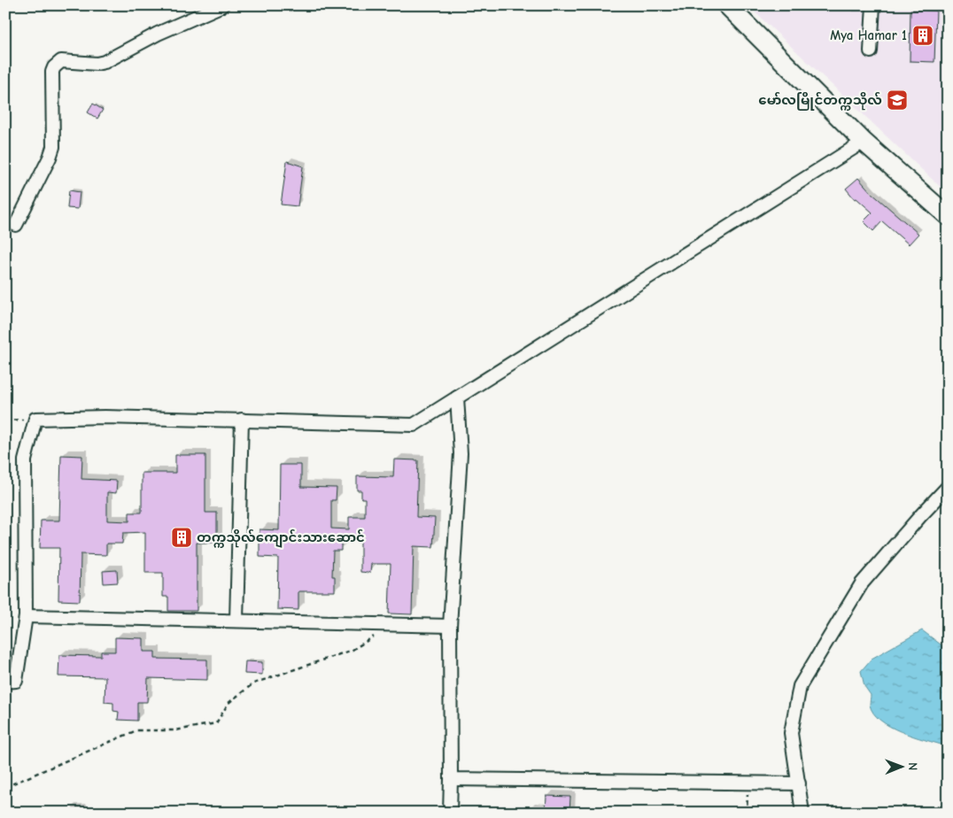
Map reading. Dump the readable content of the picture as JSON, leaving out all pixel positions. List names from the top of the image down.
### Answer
{
  "places": {
    "building": ["Mya Hamar 1", "တက္ကသိုလ်ကျောင်းသားဆောင်"],
    "school or university": ["မော်လမြိုင်တက္ကသိုလ်"]
  },
  "north": "right"
}
